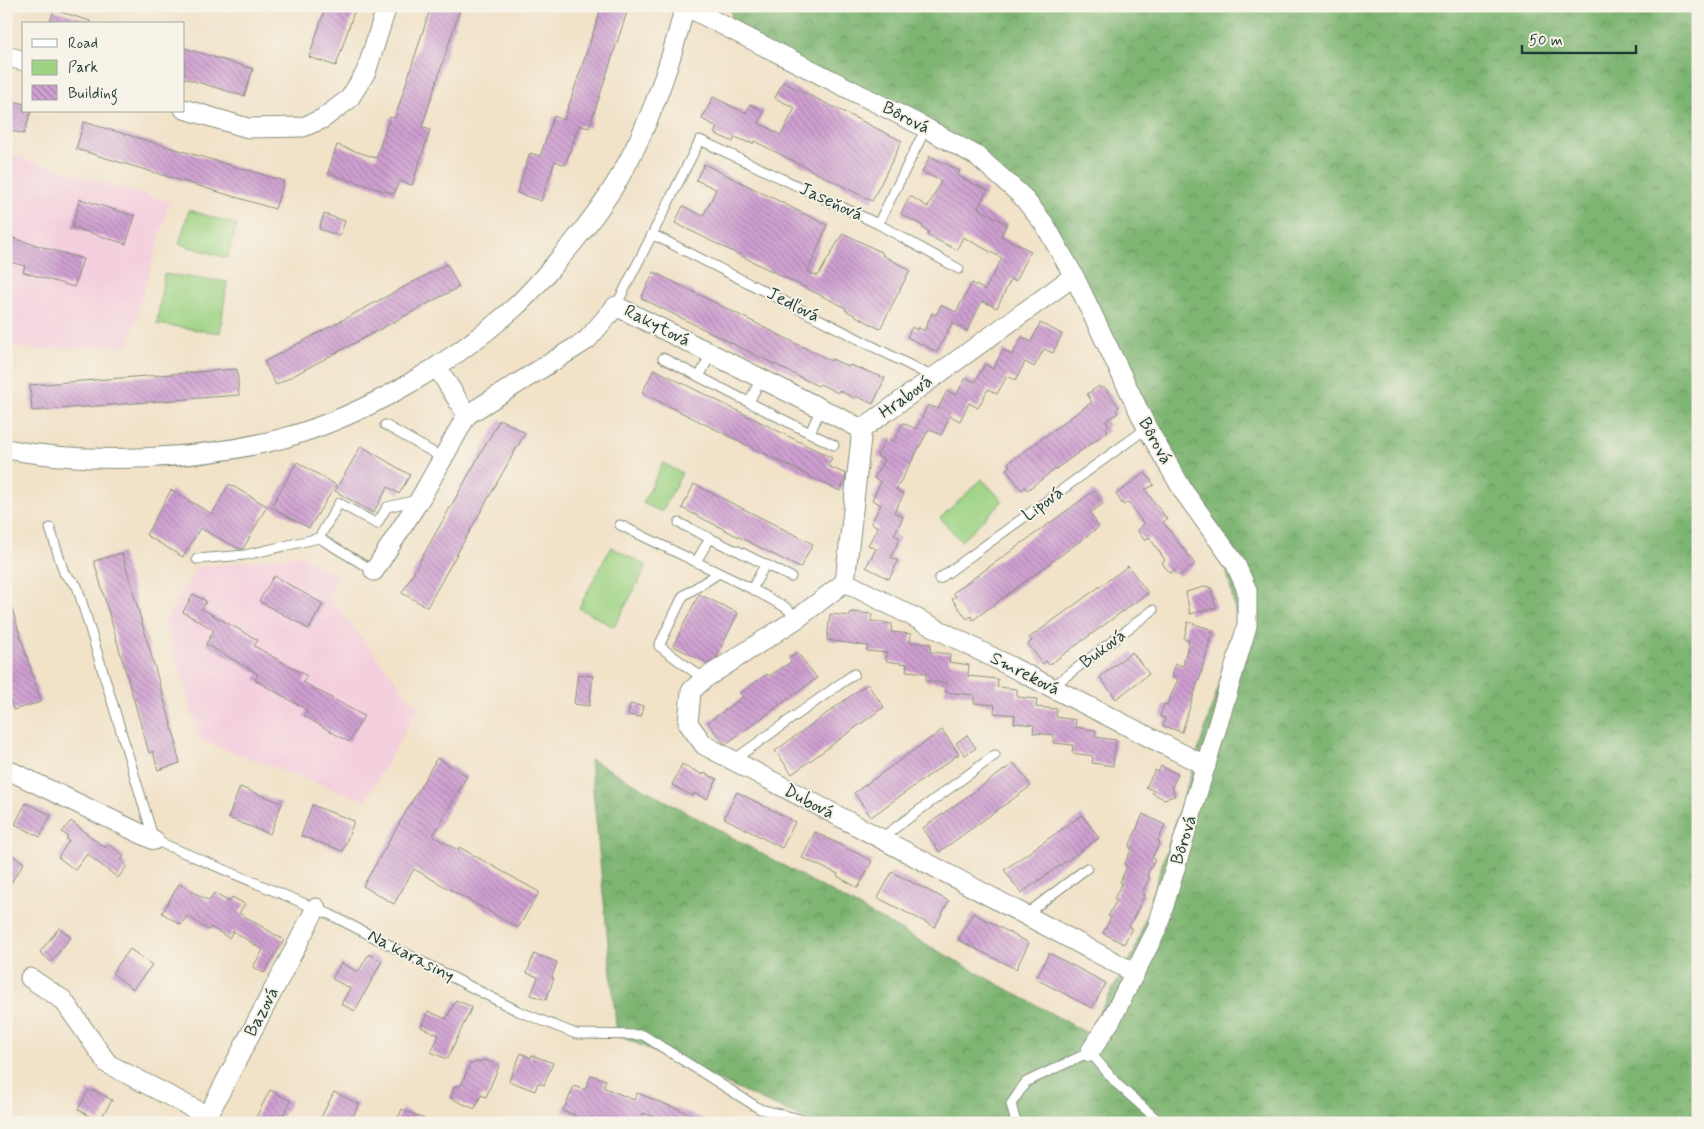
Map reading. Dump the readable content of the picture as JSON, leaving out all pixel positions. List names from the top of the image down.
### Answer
{
  "streets": {
    "street": [
      "Bôrová",
      "Rakytová",
      "Hrabová",
      "Smreková",
      "Dubová",
      "Na karasiny",
      "Bazová"
    ],
    "lane": [
      "Jaseňová",
      "Jedľová",
      "Lipová",
      "Buková"
    ]
  },
  "crossings": [
    ["Bôrová", "Hrabová"],
    ["Bôrová", "Lipová"],
    ["Bôrová", "Smreková"],
    ["Bôrová", "Dubová"],
    ["Jaseňová", "Jedľová"],
    ["Jedľová", "Hrabová"],
    ["Rakytová", "Hrabová"],
    ["Hrabová", "Smreková"],
    ["Hrabová", "Dubová"],
    ["Buková", "Smreková"],
    ["Smreková", "Dubová"],
    ["Na karasiny", "Bazová"]
  ],
  "legend": ["Road", "Park", "Building"],
  "scale_bar": "50 m"
}
